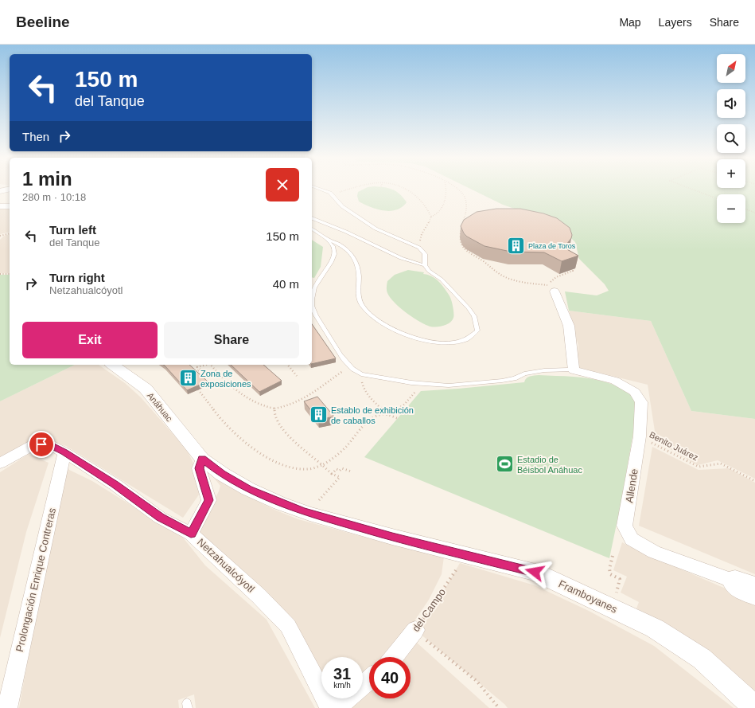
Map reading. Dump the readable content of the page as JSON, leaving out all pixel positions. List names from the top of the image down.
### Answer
{
  "streets": {
    "street": [
      "Anáhuac",
      "Allende",
      "Netzahualcóyotl",
      "Prolongación Enrique Contreras",
      "Framboyanes",
      "del Campo"
    ],
    "path": ["Benito Juárez"]
  },
  "crossings": [
    ["Anáhuac", "Framboyanes"],
    ["Benito Juárez", "Allende"],
    ["Netzahualcóyotl", "Prolongación Enrique Contreras"],
    ["Framboyanes", "del Campo"]
  ],
  "places": {
    "building": ["Plaza de Toros", "Zona de exposiciones", "Establo de exhibición de caballos"],
    "sports": ["Estadio de Béisbol Anáhuac"]
  },
  "north": "top right",
  "page": {
    "header": "Beeline",
    "nav": ["Map", "Layers", "Share"],
    "map_buttons": ["+", "−"],
    "turn": ["150 m", "del Tanque"],
    "then": "Then",
    "heading": ["1 min", "280 m · 10:18"],
    "list": [
      {
        "name": "Turn left",
        "note": "del Tanque",
        "value": "150 m"
      },
      {
        "name": "Turn right",
        "note": "Netzahualcóyotl",
        "value": "40 m"
      }
    ],
    "buttons": ["Exit", "Share"],
    "speed": "31 km/h",
    "limit": "40"
  }
}
